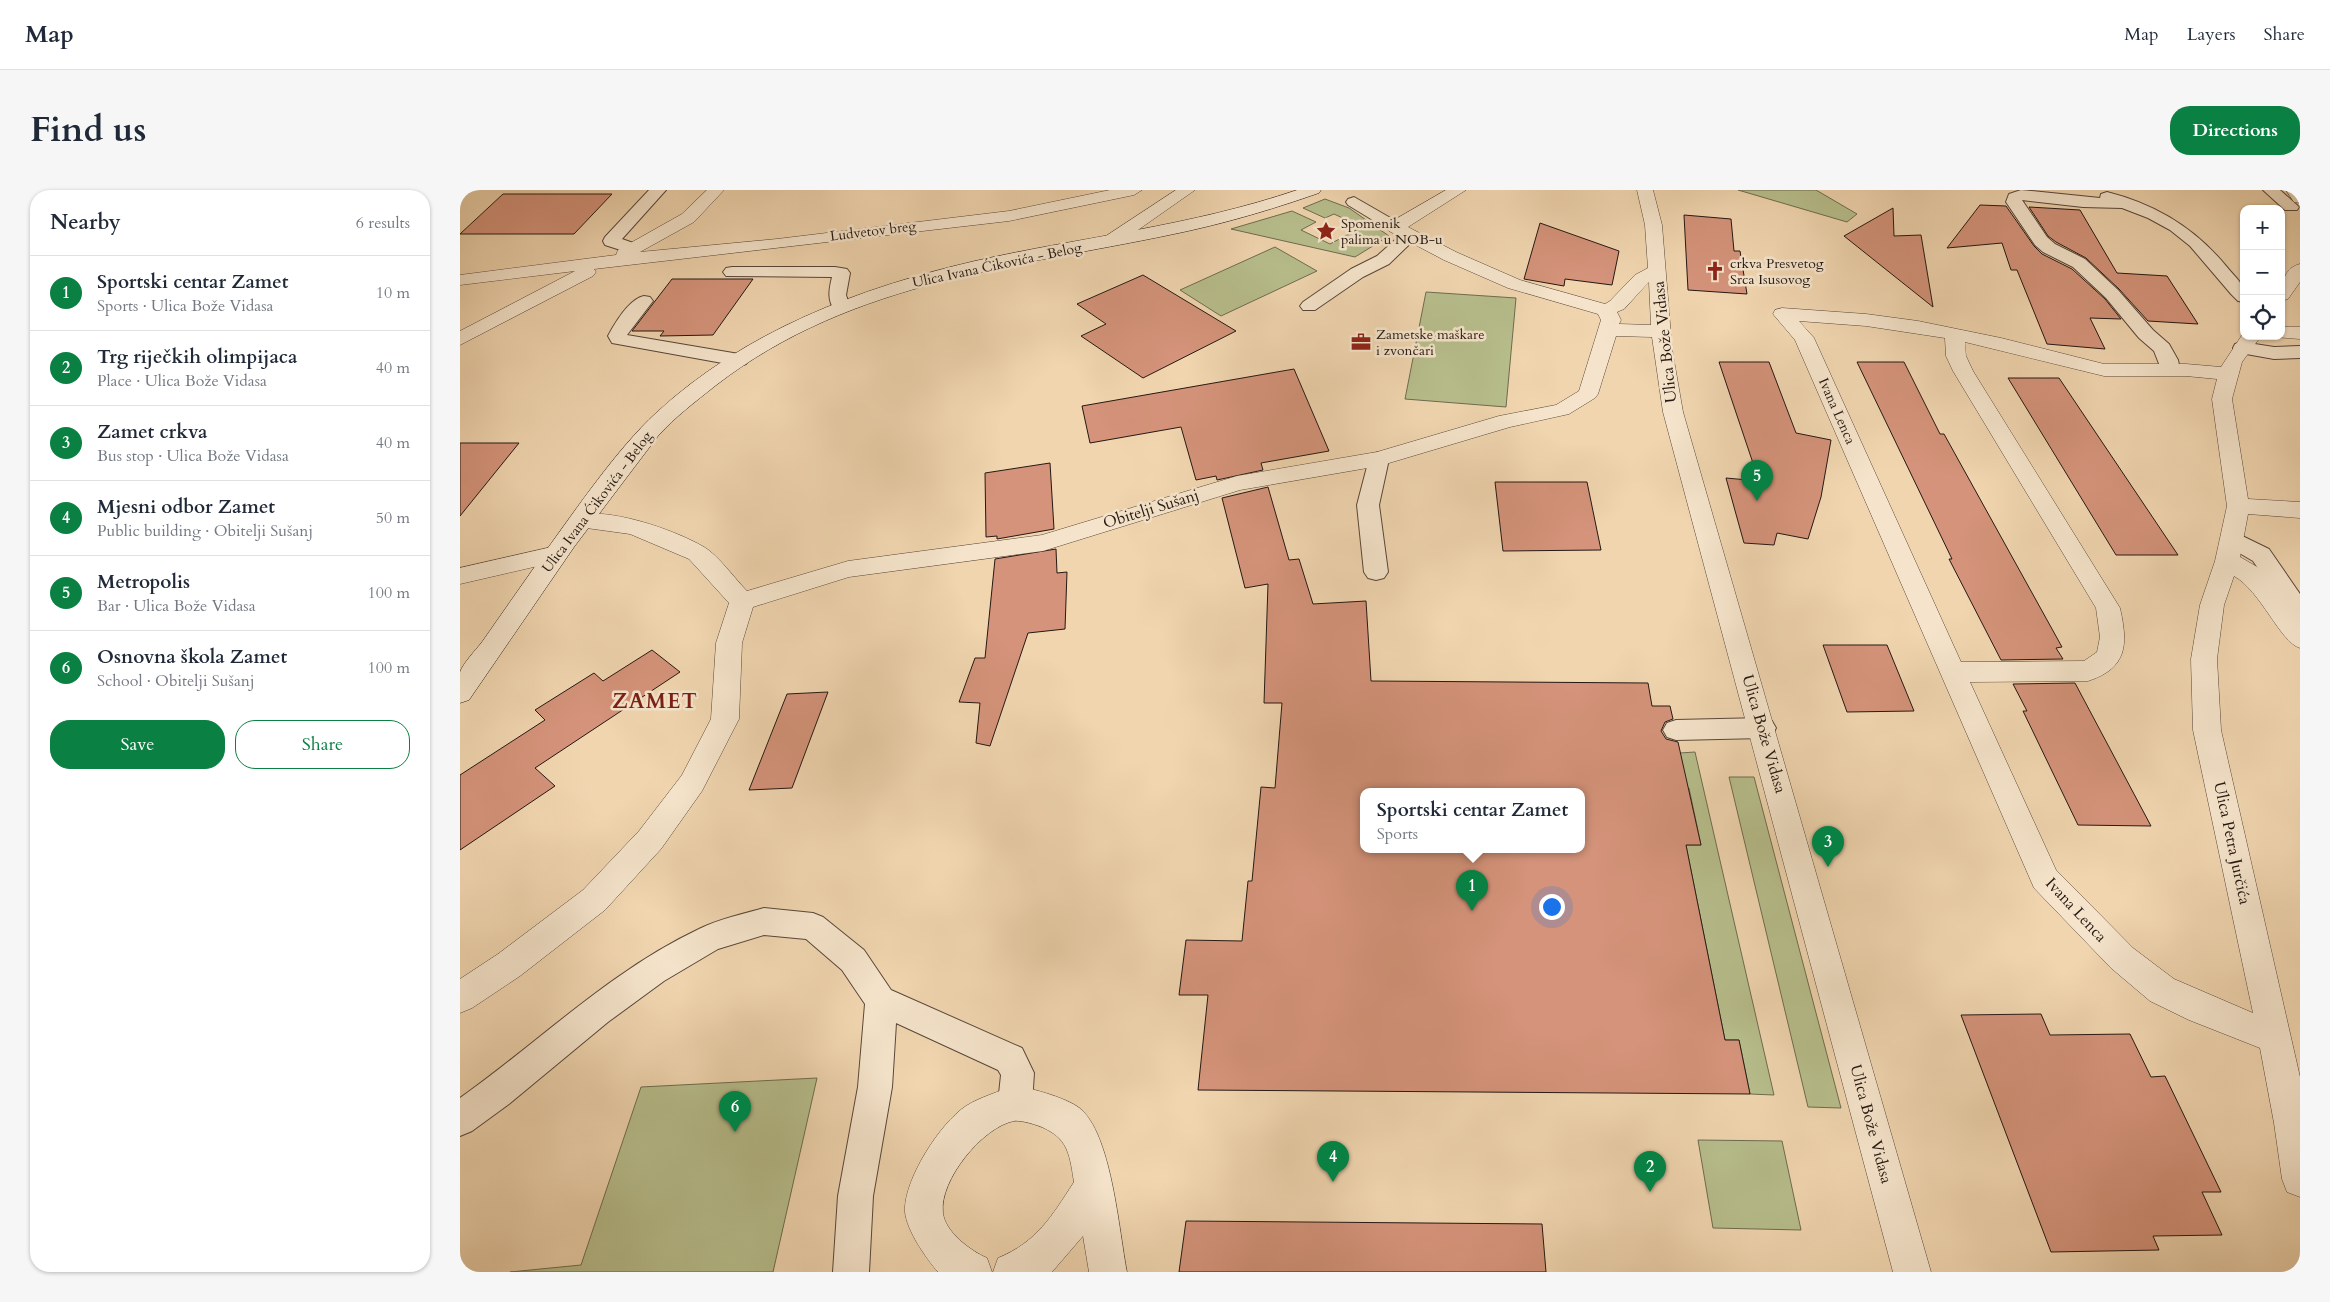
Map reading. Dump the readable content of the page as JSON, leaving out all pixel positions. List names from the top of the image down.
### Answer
{
  "streets": {
    "street": [
      "Ludvetov breg",
      "Ulica Ivana Ćikovića - Belog",
      "Ulica Bože Vidasa",
      "Ivana Lenca",
      "Obitelji Sušanj",
      "Ulica Petra Jurčića"
    ]
  },
  "crossings": [
    ["Ivana Lenca", "Ulica Petra Jurčića"]
  ],
  "districts": ["ZAMET"],
  "places": {
    "place": ["Spomenik palima u NOB-u"],
    "church": ["crkva Presvetog Srca Isusovog"],
    "office": ["Zametske maškare i zvončari"]
  },
  "page": {
    "header": "Map",
    "nav": ["Map", "Layers", "Share"],
    "title": "Find us",
    "buttons": [
      "Directions",
      ["Save", "Share"]
    ],
    "heading": ["Nearby", "6 results"],
    "map_buttons": ["+", "−"],
    "list": [
      {
        "mark": "1",
        "name": "Sportski centar Zamet",
        "note": "Sports · Ulica Bože Vidasa",
        "value": "10 m"
      },
      {
        "mark": "2",
        "name": "Trg riječkih olimpijaca",
        "note": "Place · Ulica Bože Vidasa",
        "value": "40 m"
      },
      {
        "mark": "3",
        "name": "Zamet crkva",
        "note": "Bus stop · Ulica Bože Vidasa",
        "value": "40 m"
      },
      {
        "mark": "4",
        "name": "Mjesni odbor Zamet",
        "note": "Public building · Obitelji Sušanj",
        "value": "50 m"
      },
      {
        "mark": "5",
        "name": "Metropolis",
        "note": "Bar · Ulica Bože Vidasa",
        "value": "100 m"
      },
      {
        "mark": "6",
        "name": "Osnovna škola Zamet",
        "note": "School · Obitelji Sušanj",
        "value": "100 m"
      }
    ],
    "pins": [
      "5",
      "3",
      "1",
      "6",
      "4",
      "2"
    ],
    "popup": ["Sportski centar Zamet", "Sports"]
  }
}
